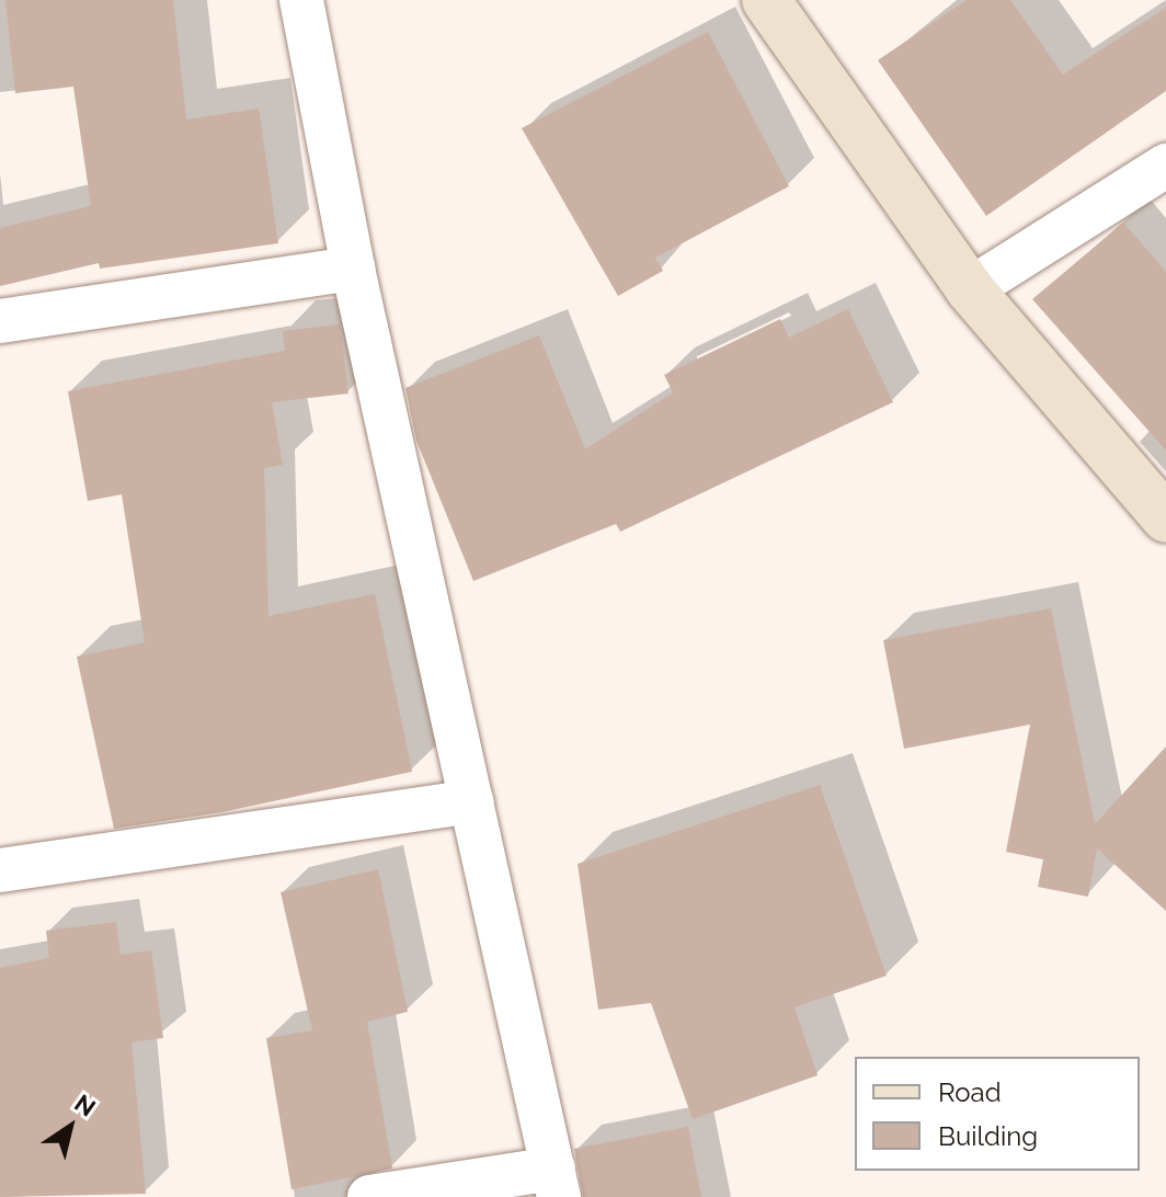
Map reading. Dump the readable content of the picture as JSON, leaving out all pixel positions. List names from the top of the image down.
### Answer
{
  "legend": ["Road", "Building"],
  "north": "top right"
}
